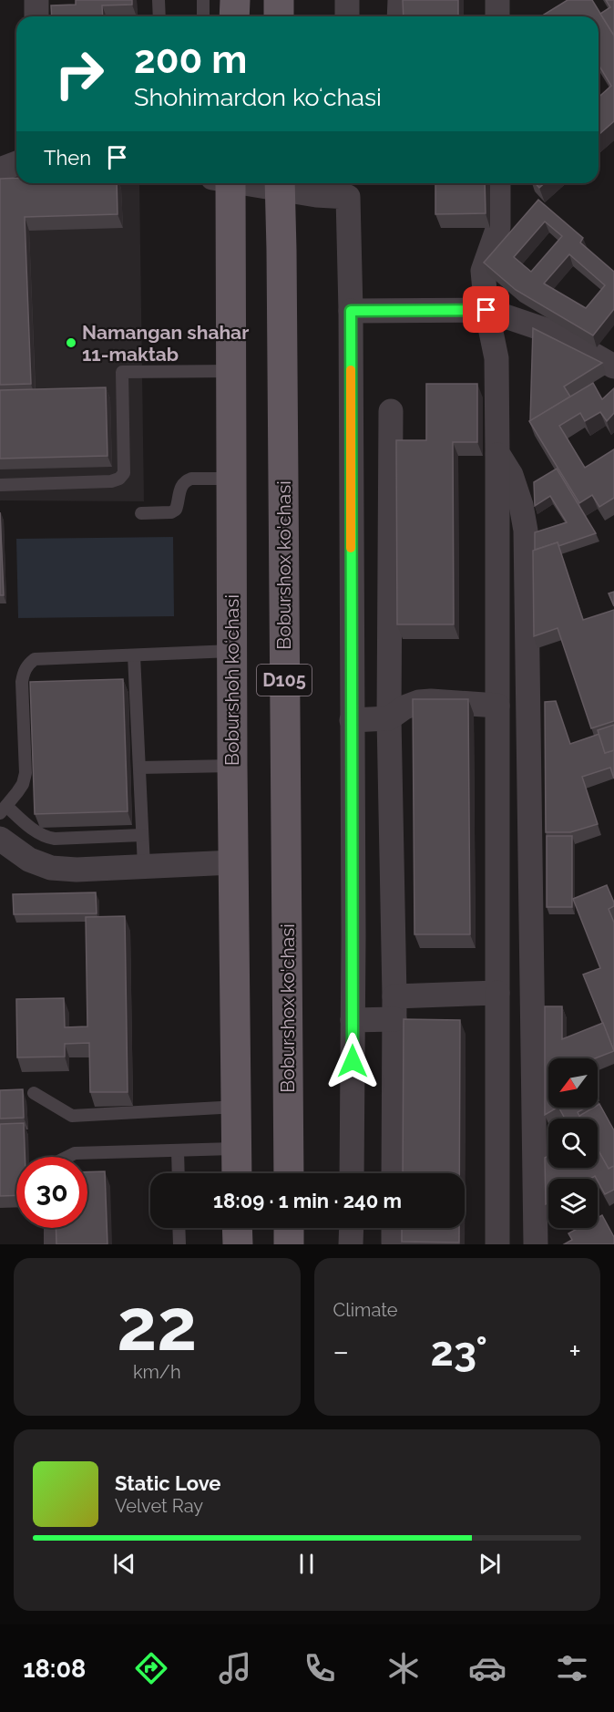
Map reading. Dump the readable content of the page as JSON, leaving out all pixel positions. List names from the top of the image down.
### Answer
{
  "streets": {
    "main road": ["Boburshox ko'chasi", "Boburshoh koʻchasi", "D105"]
  },
  "places": ["Namangan shahar 11-maktab"],
  "north": "bottom left",
  "page": {
    "turn": ["200 m", "Shohimardon koʻchasi"],
    "then": "Then",
    "limit": "30",
    "trip": "18:09 · 1 min · 240 m",
    "tile": [
      ["22", "km/h"],
      "Climate"
    ],
    "heat": ["−", "23°", "+"],
    "song": ["Static Love", "Velvet Ray"],
    "tabs": "18:08"
  }
}
